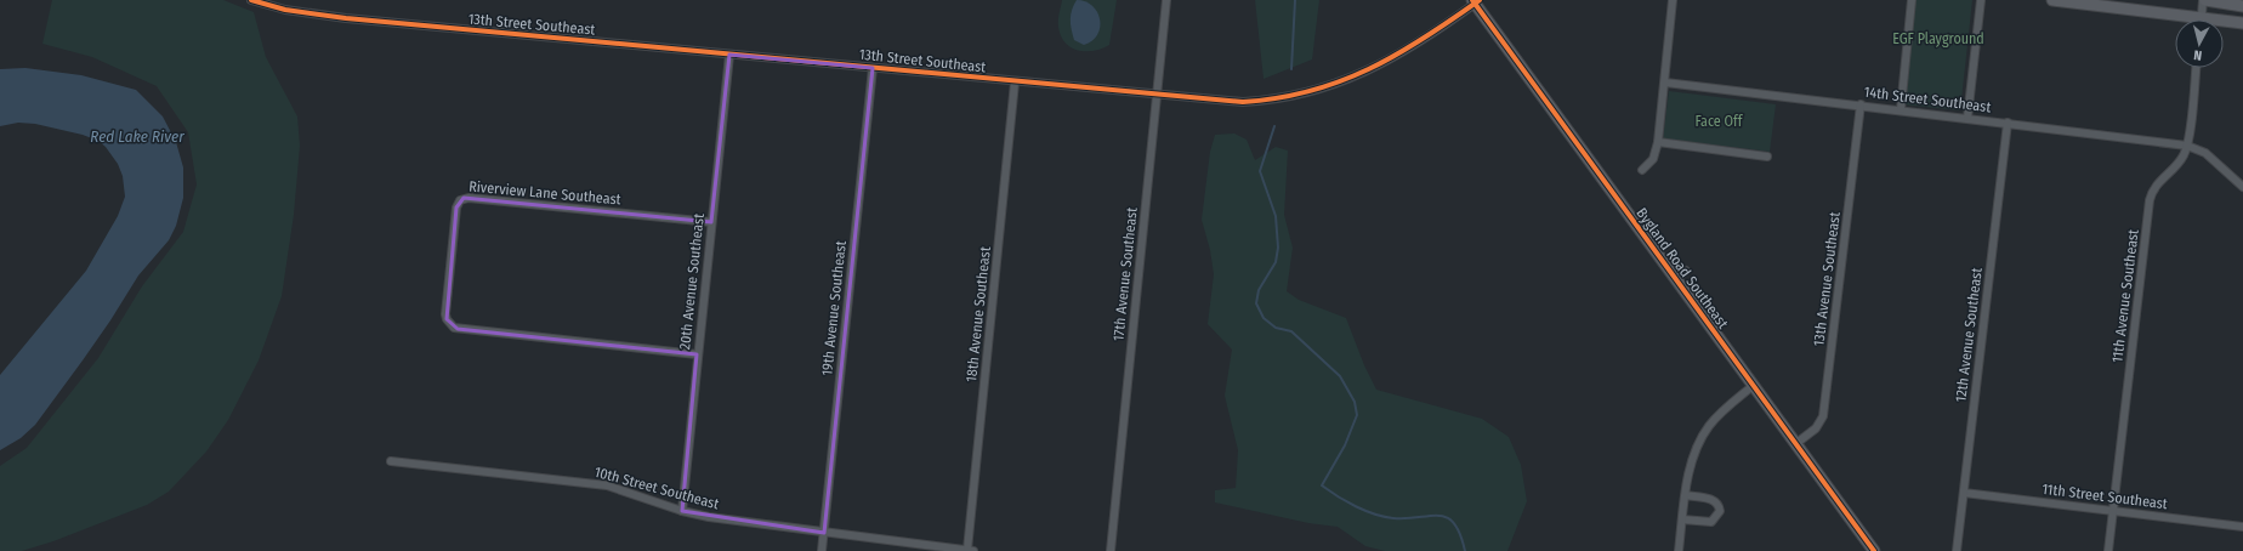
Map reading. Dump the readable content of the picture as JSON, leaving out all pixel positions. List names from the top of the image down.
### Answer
{
  "streets": {
    "street": [
      "13th Street Southeast",
      "14th Street Southeast",
      "Riverview Lane Southeast",
      "Bygland Road Southeast",
      "17th Avenue Southeast",
      "13th Avenue Southeast",
      "20th Avenue Southeast",
      "11th Avenue Southeast",
      "19th Avenue Southeast",
      "18th Avenue Southeast",
      "12th Avenue Southeast",
      "10th Street Southeast",
      "11th Street Southeast"
    ]
  },
  "crossings": [
    ["13th Street Southeast", "Bygland Road Southeast"],
    ["13th Street Southeast", "17th Avenue Southeast"],
    ["13th Street Southeast", "20th Avenue Southeast"],
    ["13th Street Southeast", "19th Avenue Southeast"],
    ["13th Street Southeast", "18th Avenue Southeast"],
    ["14th Street Southeast", "13th Avenue Southeast"],
    ["14th Street Southeast", "11th Avenue Southeast"],
    ["14th Street Southeast", "12th Avenue Southeast"],
    ["Riverview Lane Southeast", "20th Avenue Southeast"],
    ["Bygland Road Southeast", "13th Avenue Southeast"],
    ["20th Avenue Southeast", "10th Street Southeast"],
    ["11th Avenue Southeast", "11th Street Southeast"],
    ["19th Avenue Southeast", "10th Street Southeast"],
    ["18th Avenue Southeast", "10th Street Southeast"],
    ["12th Avenue Southeast", "11th Street Southeast"]
  ],
  "water": ["Red Lake River"],
  "parks": ["EGF Playground", "Face Off"],
  "north": "bottom"
}
